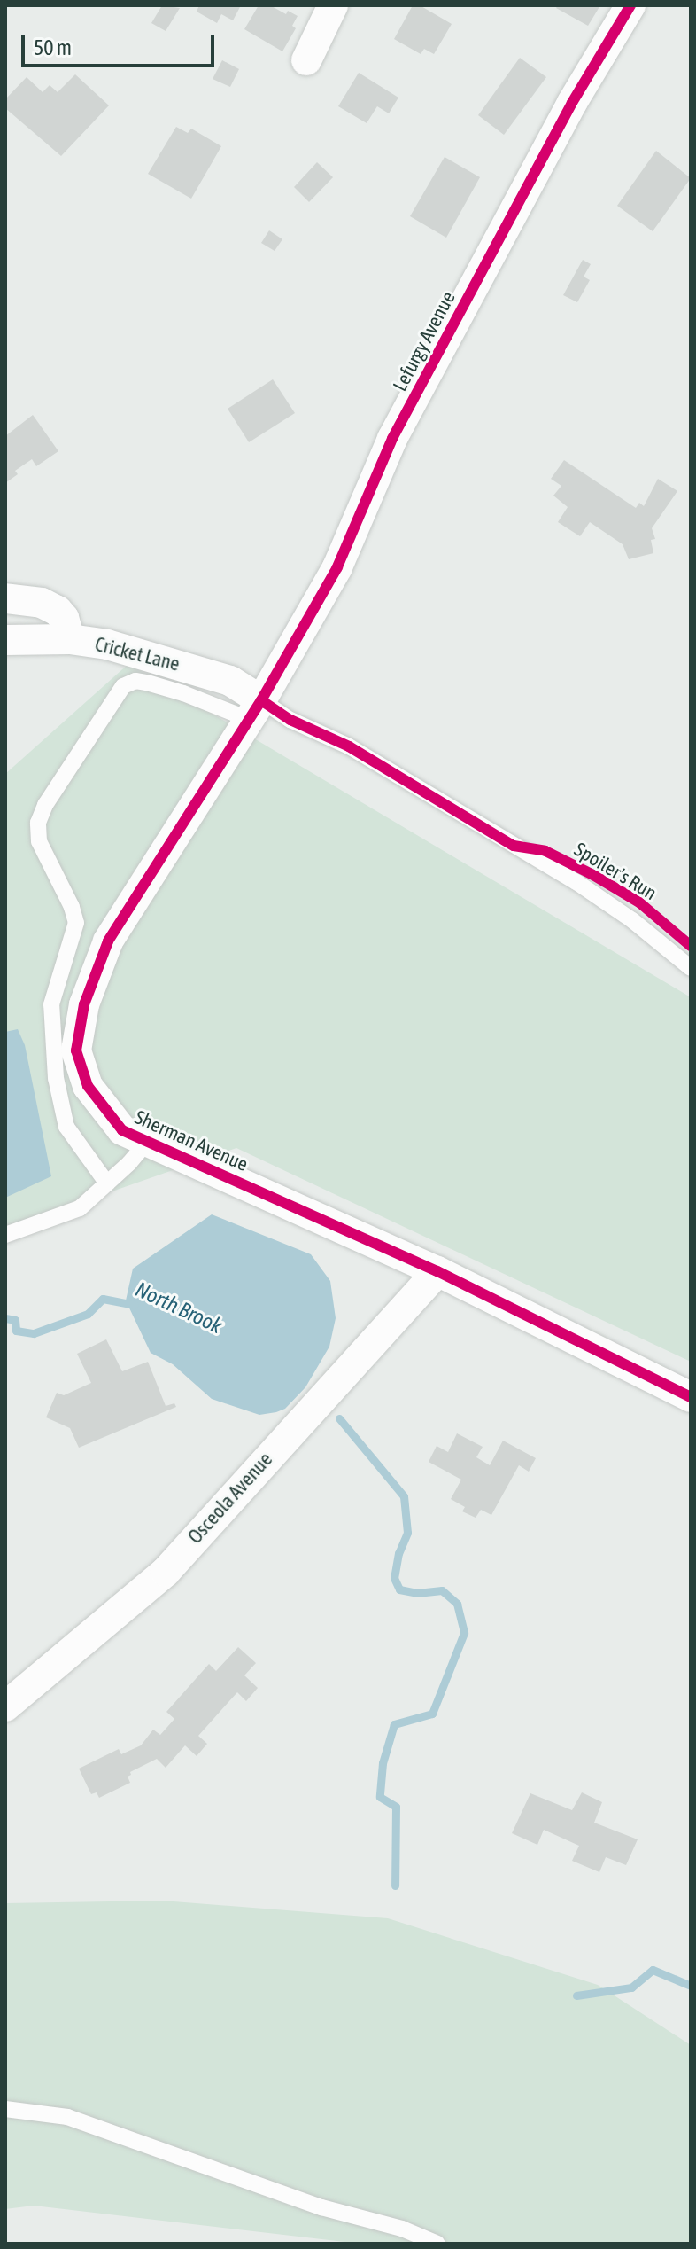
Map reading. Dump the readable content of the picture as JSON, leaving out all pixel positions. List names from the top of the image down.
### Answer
{
  "streets": {
    "street": [
      "Lefurgy Avenue",
      "Cricket Lane",
      "Sherman Avenue",
      "Osceola Avenue"
    ],
    "cycle path": ["Spoiler's Run"]
  },
  "crossings": [
    ["Lefurgy Avenue", "Cricket Lane"],
    ["Lefurgy Avenue", "Sherman Avenue"],
    ["Cricket Lane", "Sherman Avenue"],
    ["Sherman Avenue", "Osceola Avenue"]
  ],
  "water": ["North Brook"],
  "scale_bar": "50 m"
}
